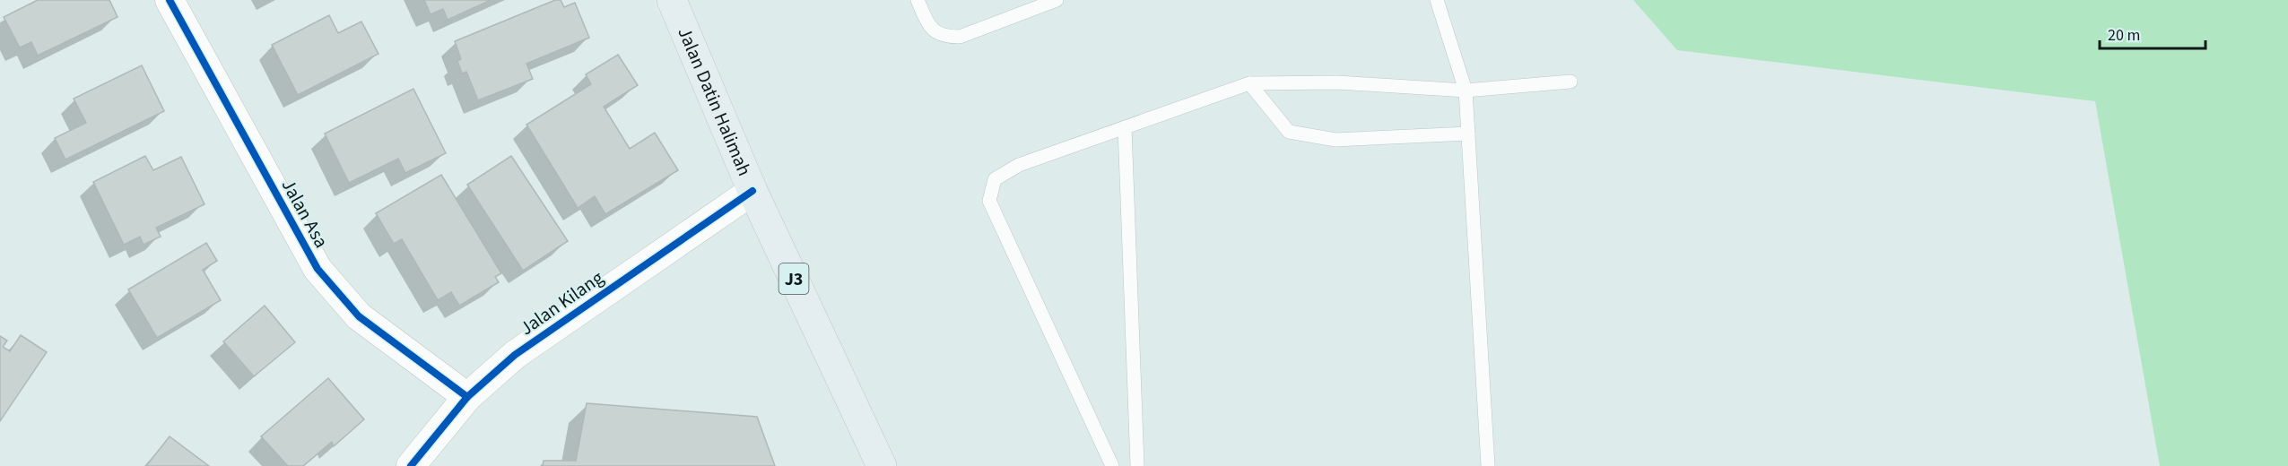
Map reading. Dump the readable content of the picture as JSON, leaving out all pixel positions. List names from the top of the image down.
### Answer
{
  "streets": {
    "main road": ["Jalan Datin Halimah", "J3"],
    "street": ["Jalan Asa", "Jalan Kilang"]
  },
  "crossings": [
    ["Jalan Datin Halimah", "Jalan Kilang"],
    ["Jalan Asa", "Jalan Kilang"]
  ],
  "scale_bar": "20 m"
}
